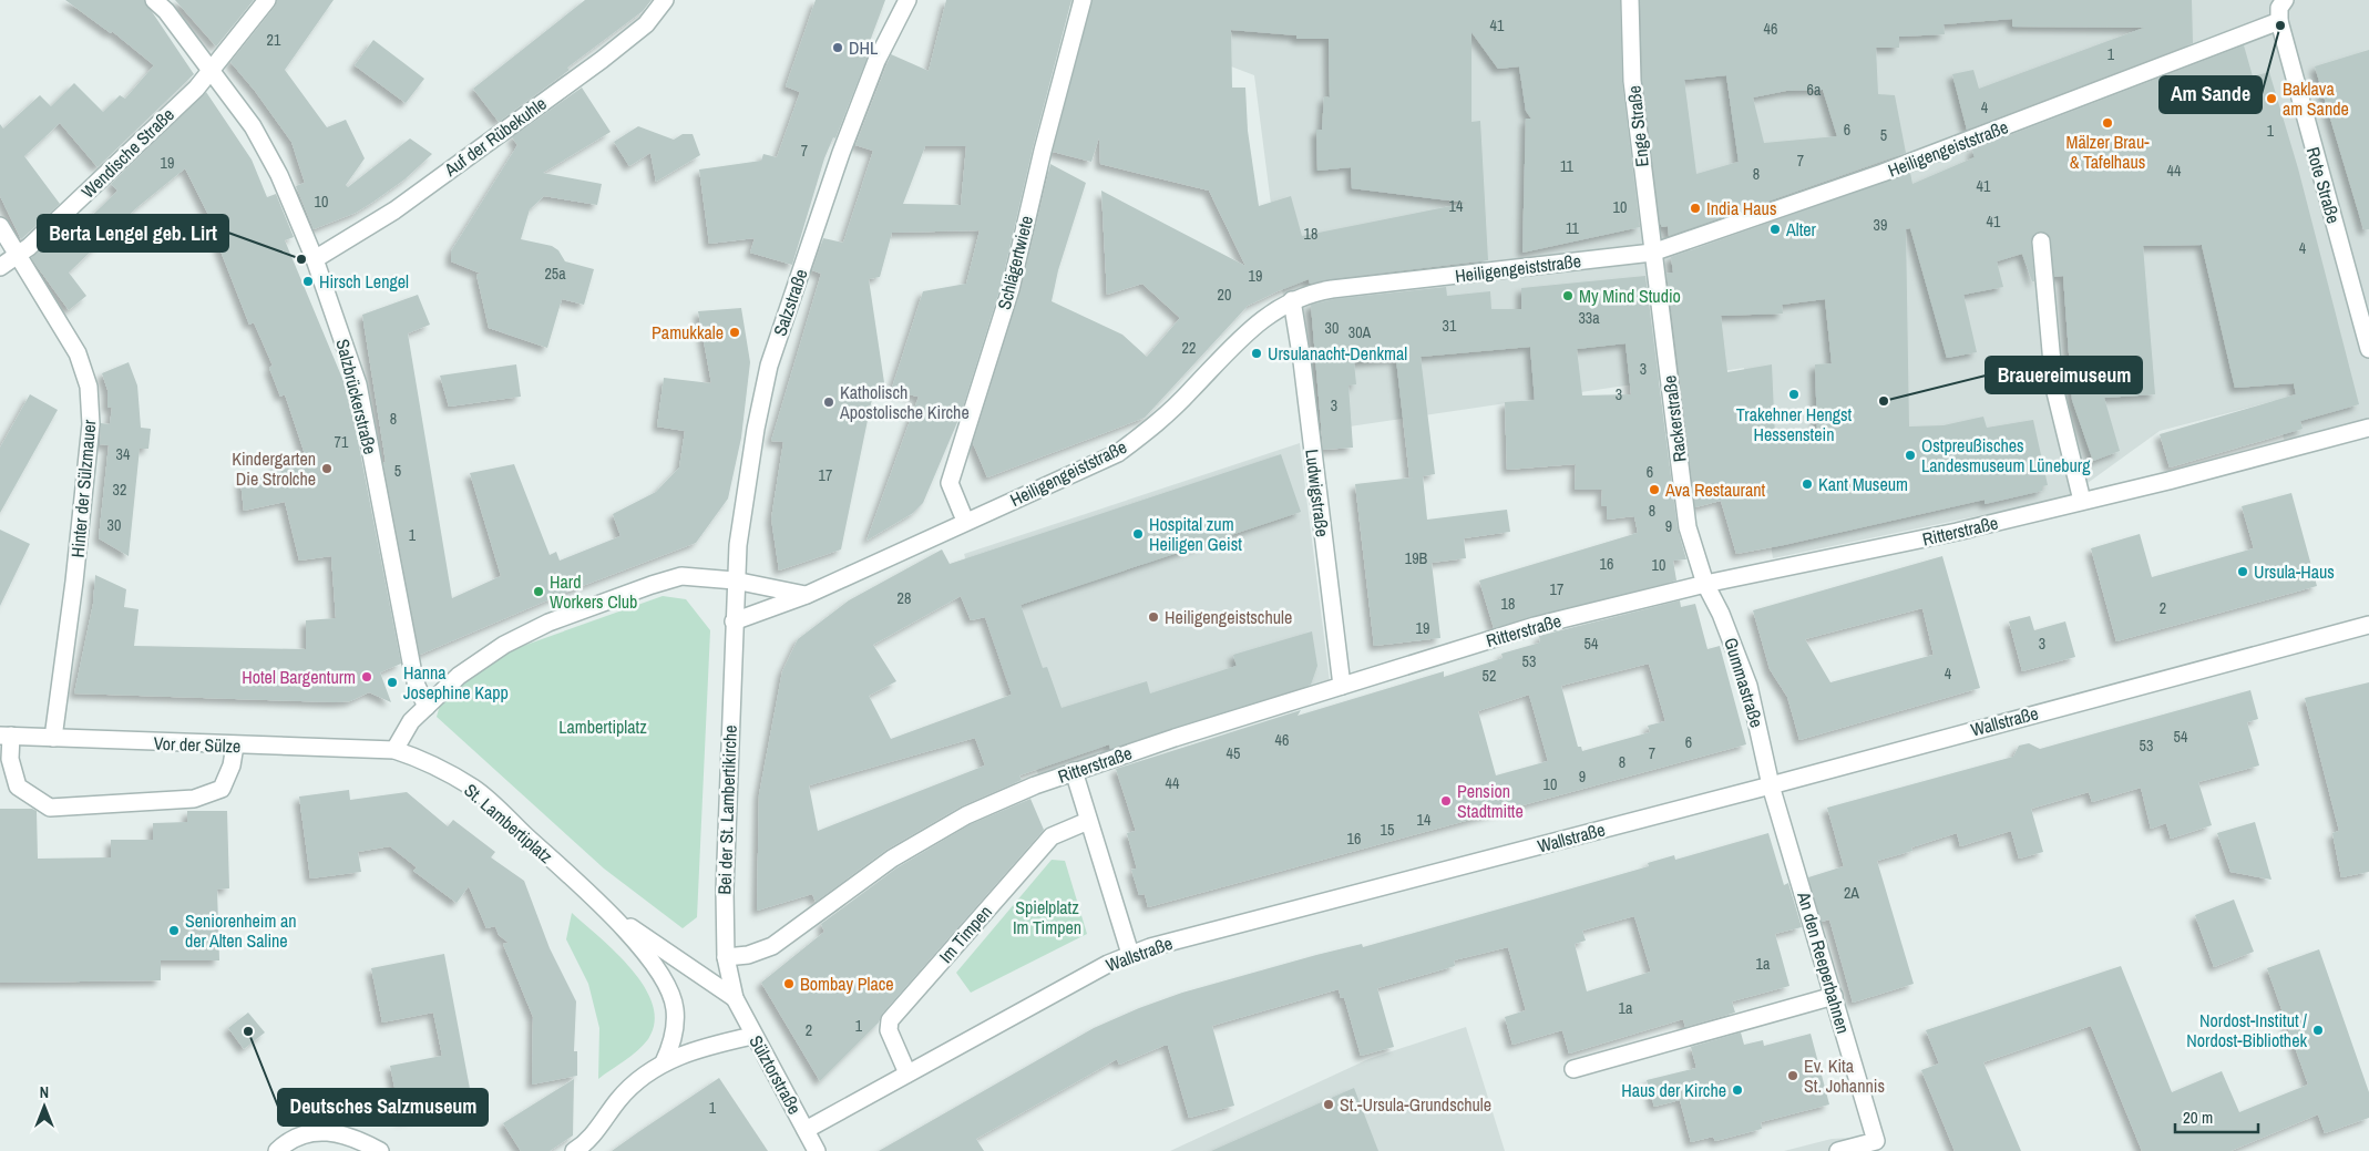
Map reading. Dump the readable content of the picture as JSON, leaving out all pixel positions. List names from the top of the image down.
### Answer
{
  "streets": {
    "street": [
      "Enge Straße",
      "Auf der Rübekuhle",
      "Heiligengeiststraße",
      "Wendische Straße",
      "Rote Straße",
      "Schlägertwiete",
      "Salzstraße",
      "Salzbrückerstraße",
      "Rackerstraße",
      "Hinter der Sülzmauer",
      "Ludwigstraße",
      "Ritterstraße",
      "Gummastraße",
      "Wallstraße",
      "Vor der Sülze",
      "Bei der St. Lambertikirche",
      "St. Lambertiplatz",
      "Im Timpen",
      "An den Reeperbahnen",
      "Sülztorstraße"
    ]
  },
  "crossings": [
    ["Enge Straße", "Heiligengeiststraße"],
    ["Enge Straße", "Rackerstraße"],
    ["Auf der Rübekuhle", "Salzbrückerstraße"],
    ["Heiligengeiststraße", "Rote Straße"],
    ["Heiligengeiststraße", "Schlägertwiete"],
    ["Heiligengeiststraße", "Salzstraße"],
    ["Heiligengeiststraße", "Rackerstraße"],
    ["Heiligengeiststraße", "Ludwigstraße"],
    ["Heiligengeiststraße", "Bei der St. Lambertikirche"],
    ["Wendische Straße", "Salzbrückerstraße"],
    ["Wendische Straße", "Hinter der Sülzmauer"],
    ["Salzstraße", "Bei der St. Lambertikirche"],
    ["Rackerstraße", "Ritterstraße"],
    ["Rackerstraße", "Gummastraße"],
    ["Hinter der Sülzmauer", "Vor der Sülze"],
    ["Ludwigstraße", "Ritterstraße"],
    ["Ritterstraße", "Gummastraße"],
    ["Ritterstraße", "Bei der St. Lambertikirche"],
    ["Gummastraße", "Wallstraße"],
    ["Gummastraße", "An den Reeperbahnen"],
    ["Wallstraße", "Im Timpen"],
    ["Wallstraße", "An den Reeperbahnen"],
    ["Wallstraße", "Sülztorstraße"],
    ["Vor der Sülze", "St. Lambertiplatz"],
    ["Bei der St. Lambertikirche", "St. Lambertiplatz"],
    ["Bei der St. Lambertikirche", "Sülztorstraße"],
    ["St. Lambertiplatz", "Sülztorstraße"]
  ],
  "parks": ["Lambertiplatz", "Spielplatz Im Timpen"],
  "places": [
    "Am Sande",
    "DHL",
    "Baklava am Sande",
    "Mälzer Brau- & Tafelhaus",
    "India Haus",
    "Alter",
    "Berta Lengel geb. Lirt",
    "Hirsch Lengel",
    "My Mind Studio",
    "Pamukkale",
    "Ursulanacht-Denkmal",
    "Trakehner Hengst Hessenstein",
    "Brauereimuseum",
    "Katholisch Apostolische Kirche",
    "Ostpreußisches Landesmuseum Lüneburg",
    "Kindergarten Die Strolche",
    "Kant Museum",
    "Ava Restaurant",
    "Hospital zum Heiligen Geist",
    "Ursula-Haus",
    "Hard Workers Club",
    "Heiligengeistschule",
    "Hotel Bargenturm",
    "Hanna Josephine Kapp",
    "Pension Stadtmitte",
    "Seniorenheim an der Alten Saline",
    "Bombay Place",
    "Nordost-Institut / Nordost-Bibliothek",
    "Deutsches Salzmuseum",
    "Ev. Kita St. Johannis",
    "Haus der Kirche",
    "St.-Ursula-Grundschule"
  ],
  "house_numbers": [
    "41",
    "46",
    "21",
    "1",
    "6a",
    "4",
    "6",
    "1",
    "5",
    "7",
    "7",
    "19",
    "11",
    "44",
    "8",
    "41",
    "10",
    "14",
    "10",
    "41",
    "39",
    "11",
    "18",
    "4",
    "25a",
    "19",
    "20",
    "33a",
    "31",
    "30",
    "30A",
    "22",
    "3",
    "3",
    "3",
    "8",
    "71",
    "34",
    "5",
    "6",
    "17",
    "32",
    "8",
    "30",
    "9",
    "1",
    "19B",
    "16",
    "10",
    "17",
    "28",
    "18",
    "2",
    "19",
    "54",
    "3",
    "53",
    "4",
    "52",
    "54",
    "46",
    "6",
    "53",
    "45",
    "7",
    "8",
    "9",
    "44",
    "10",
    "14",
    "15",
    "16",
    "2A",
    "1a",
    "1a",
    "1",
    "2",
    "1"
  ],
  "scale_bar": "20 m",
  "north": "top"
}
